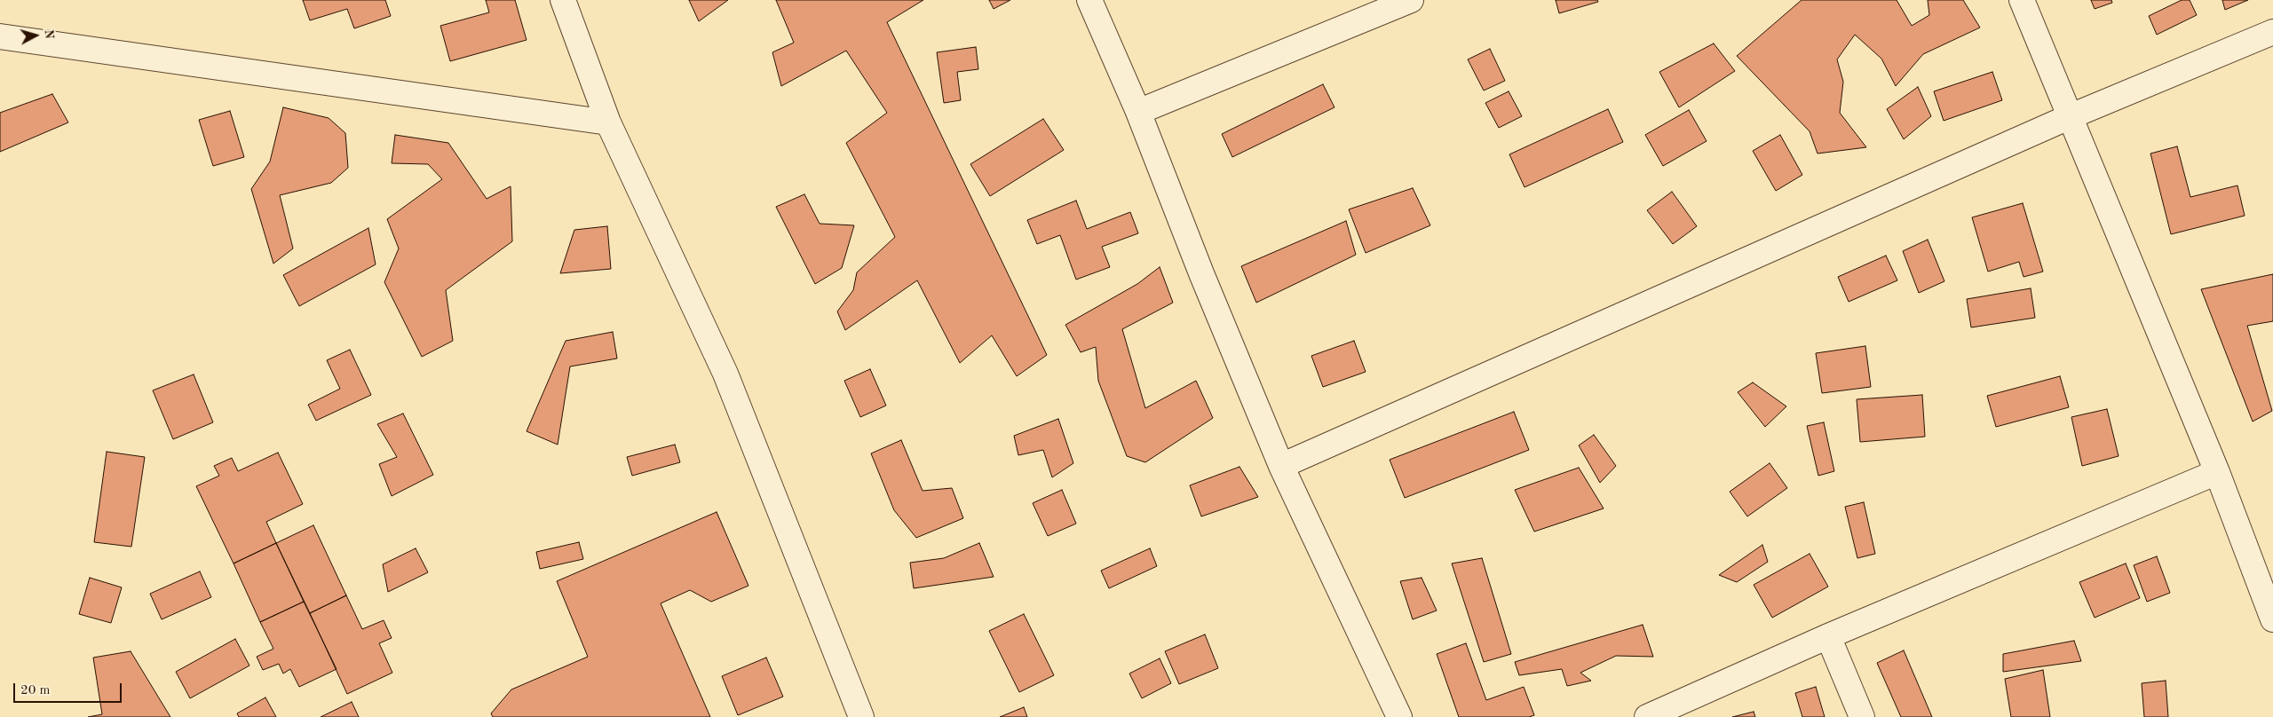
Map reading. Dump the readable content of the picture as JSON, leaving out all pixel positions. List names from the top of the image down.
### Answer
{
  "scale_bar": "20 m",
  "north": "right"
}
